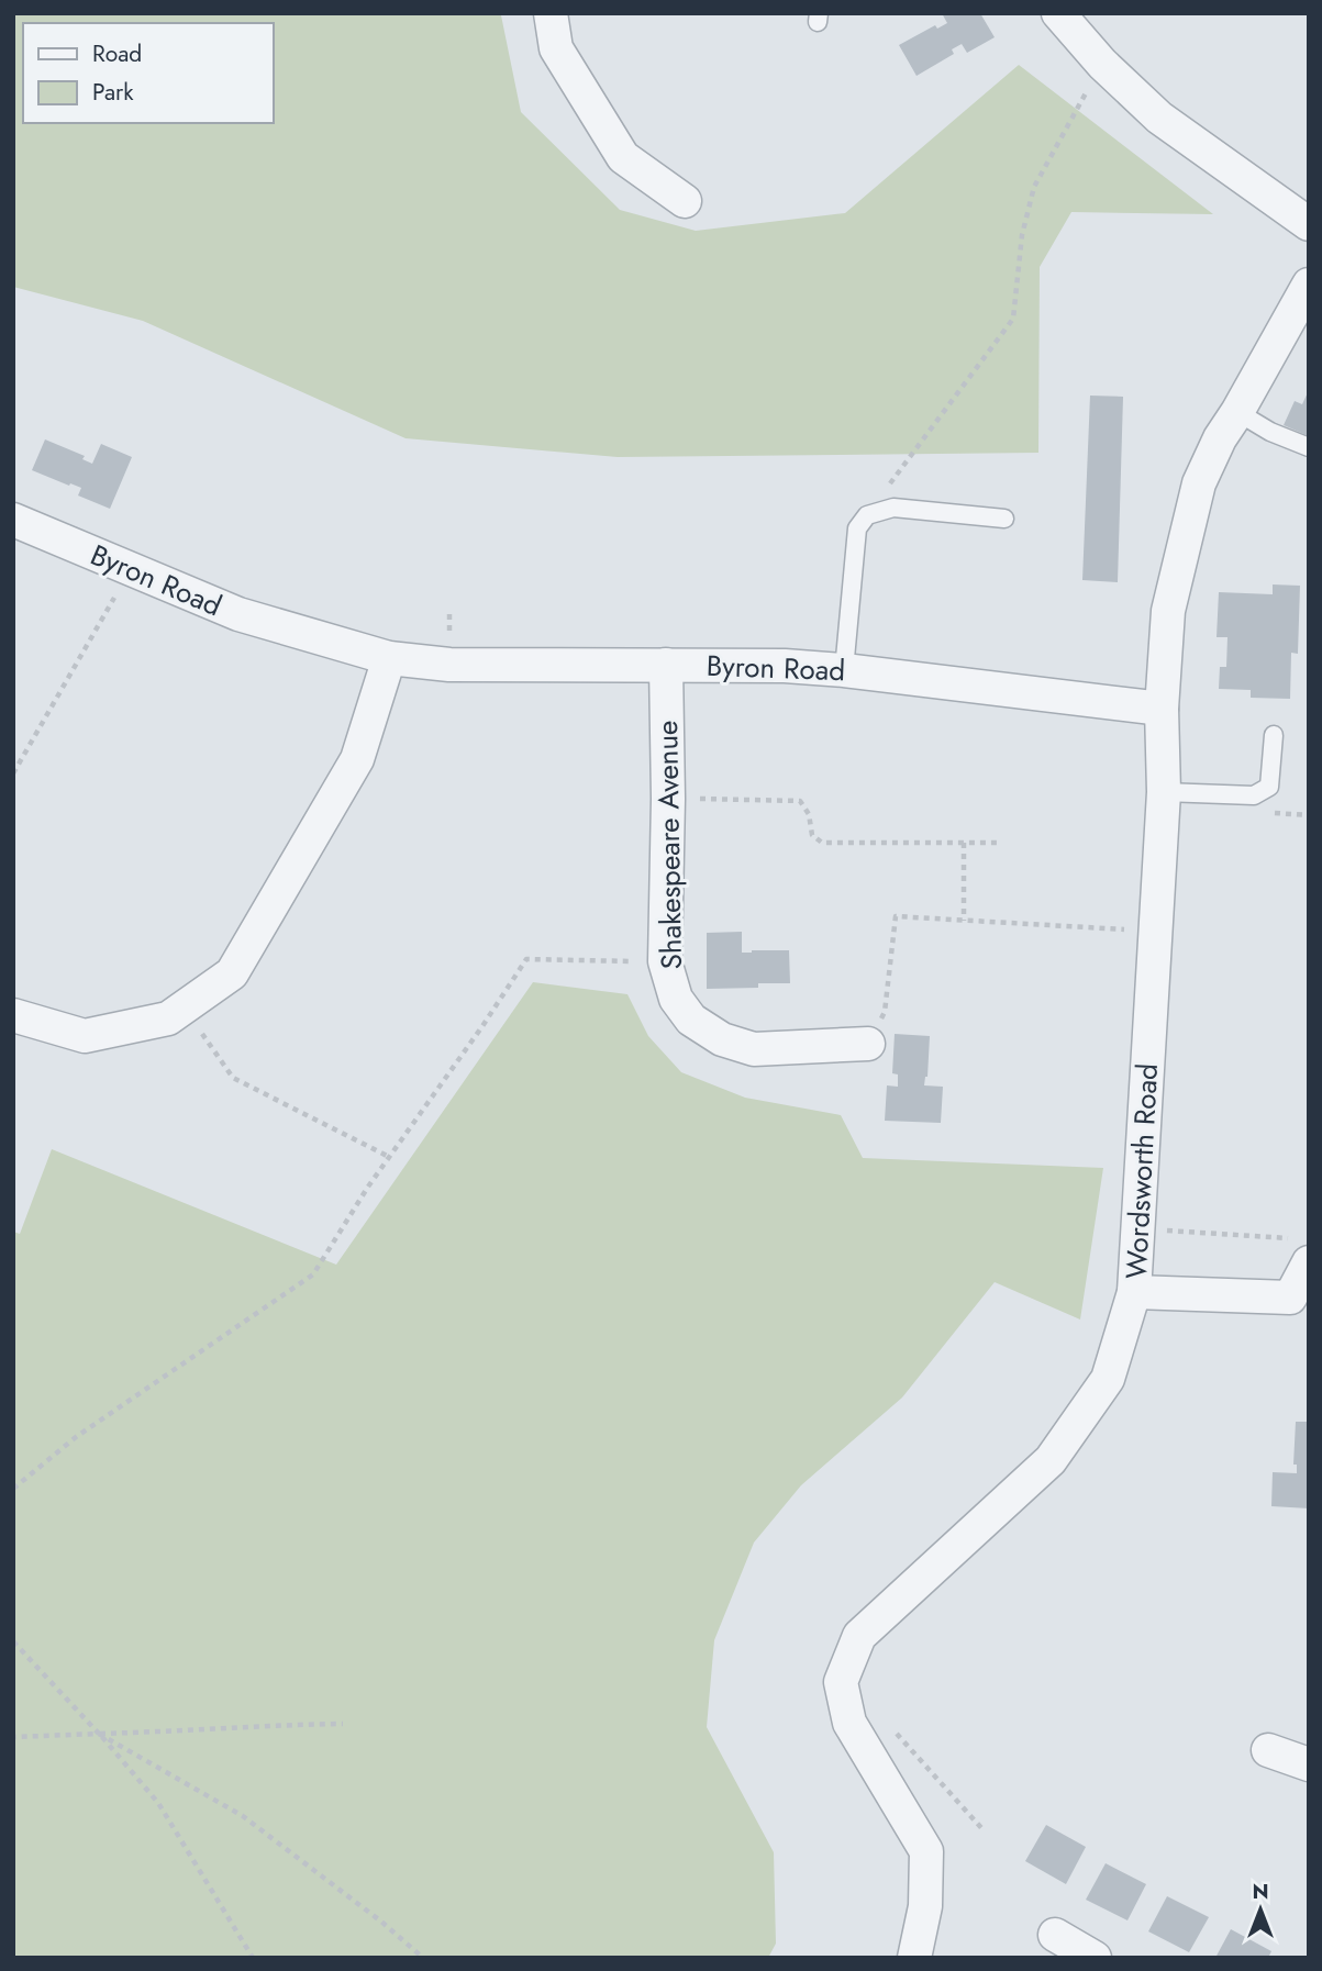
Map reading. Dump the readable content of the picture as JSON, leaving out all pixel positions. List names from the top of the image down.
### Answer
{
  "streets": {
    "street": ["Byron Road", "Shakespeare Avenue", "Wordsworth Road"]
  },
  "crossings": [
    ["Byron Road", "Shakespeare Avenue"],
    ["Byron Road", "Wordsworth Road"]
  ],
  "legend": ["Road", "Park"],
  "north": "top"
}
